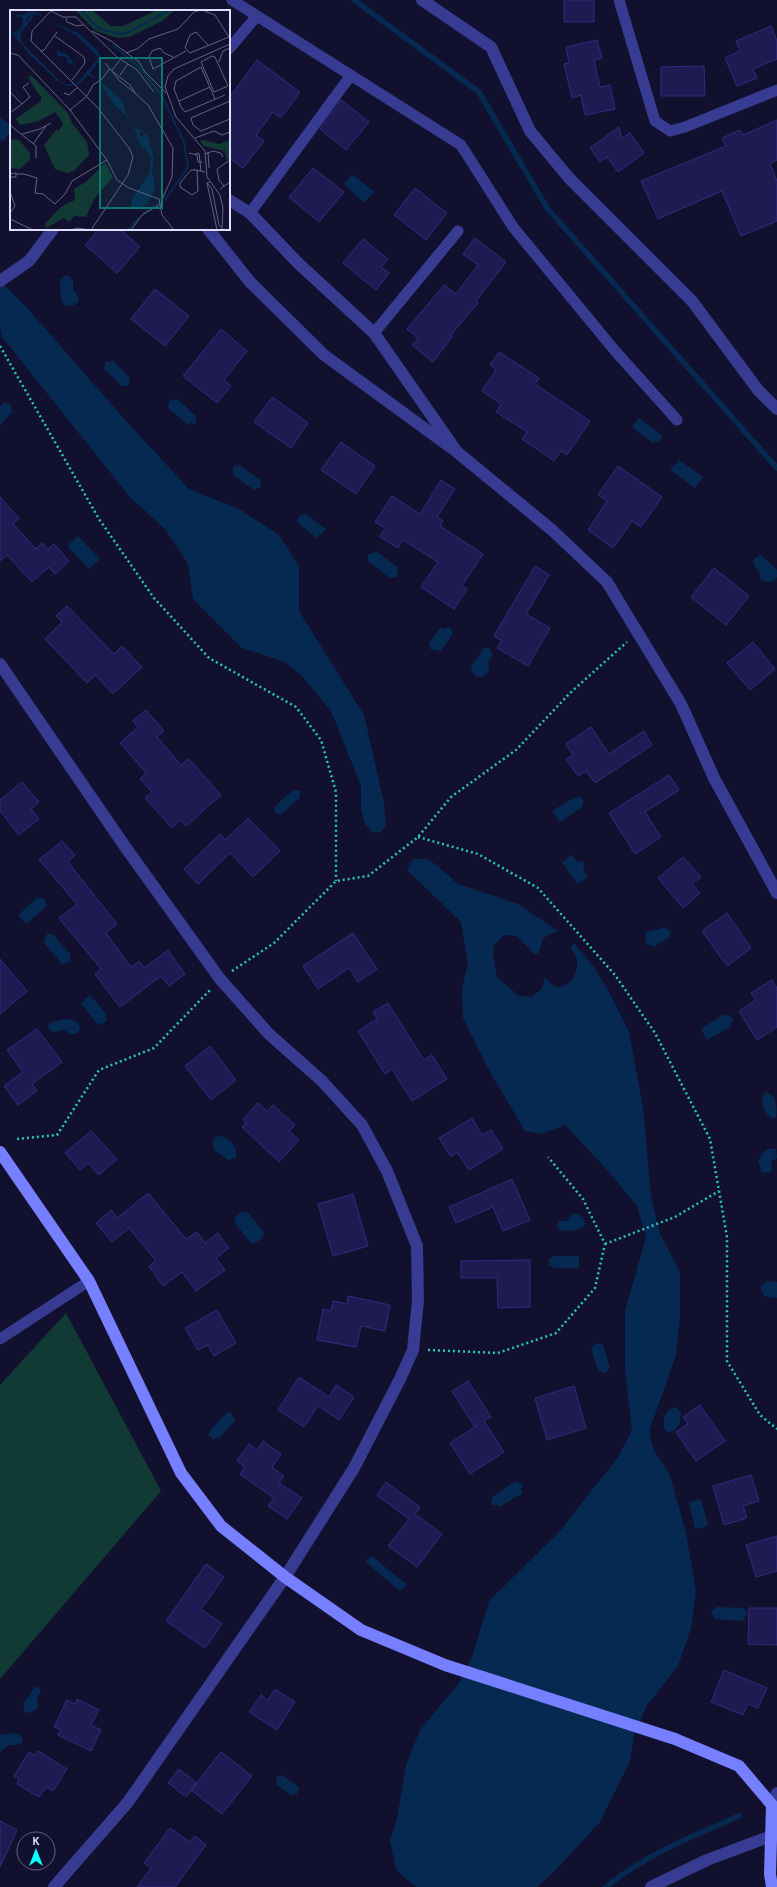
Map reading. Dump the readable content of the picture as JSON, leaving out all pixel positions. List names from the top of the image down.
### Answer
{
  "north": "top"
}
